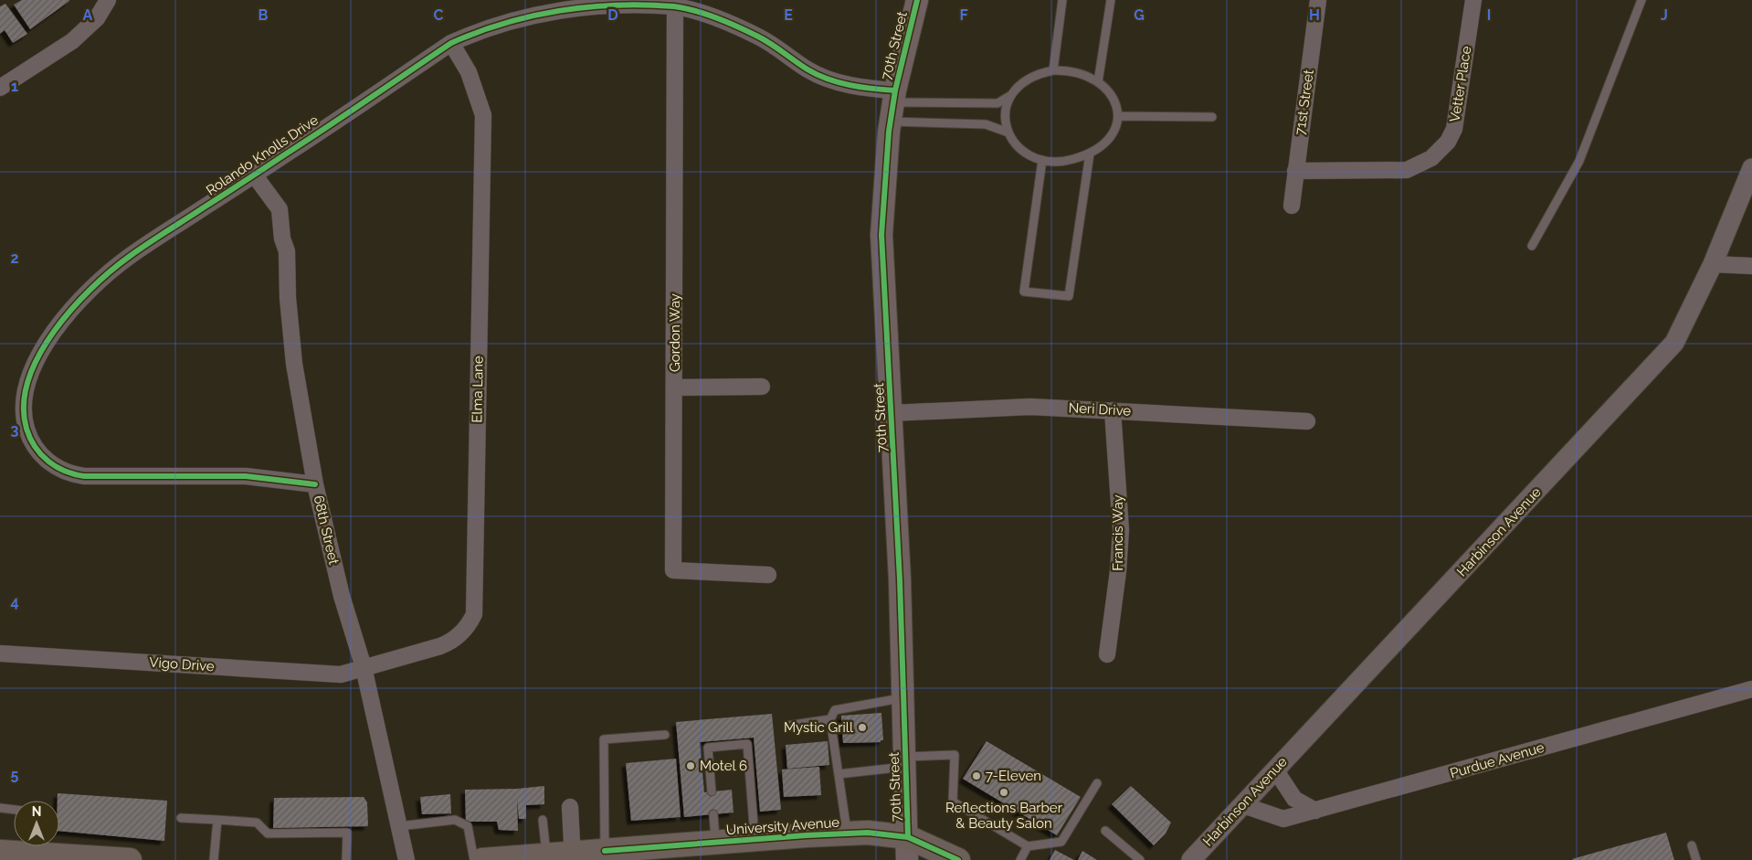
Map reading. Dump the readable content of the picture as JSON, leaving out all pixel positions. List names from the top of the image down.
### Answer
{
  "streets": {
    "main road": ["70th Street", "University Avenue"],
    "street": [
      "Vetter Place",
      "71st Street",
      "Rolando Knolls Drive",
      "Gordon Way",
      "Elma Lane",
      "Neri Drive",
      "68th Street",
      "Harbinson Avenue",
      "Francis Way",
      "Vigo Drive",
      "Purdue Avenue"
    ]
  },
  "crossings": [
    ["70th Street", "Rolando Knolls Drive"],
    ["70th Street", "Neri Drive"],
    ["70th Street", "University Avenue"],
    ["Vetter Place", "71st Street"],
    ["Rolando Knolls Drive", "Gordon Way"],
    ["Rolando Knolls Drive", "Elma Lane"],
    ["Rolando Knolls Drive", "68th Street"],
    ["Elma Lane", "68th Street"],
    ["Elma Lane", "Vigo Drive"],
    ["Neri Drive", "Francis Way"],
    ["68th Street", "Vigo Drive"],
    ["Harbinson Avenue", "Purdue Avenue"]
  ],
  "places": [
    "Mystic Grill",
    "Motel 6",
    "7-Eleven",
    "Reflections Barber & Beauty Salon"
  ],
  "north": "top",
  "grid": {
    "columns": [
      "A",
      "B",
      "C",
      "D",
      "E",
      "F",
      "G",
      "H",
      "I",
      "J"
    ],
    "rows": [
      "1",
      "2",
      "3",
      "4",
      "5"
    ]
  }
}
